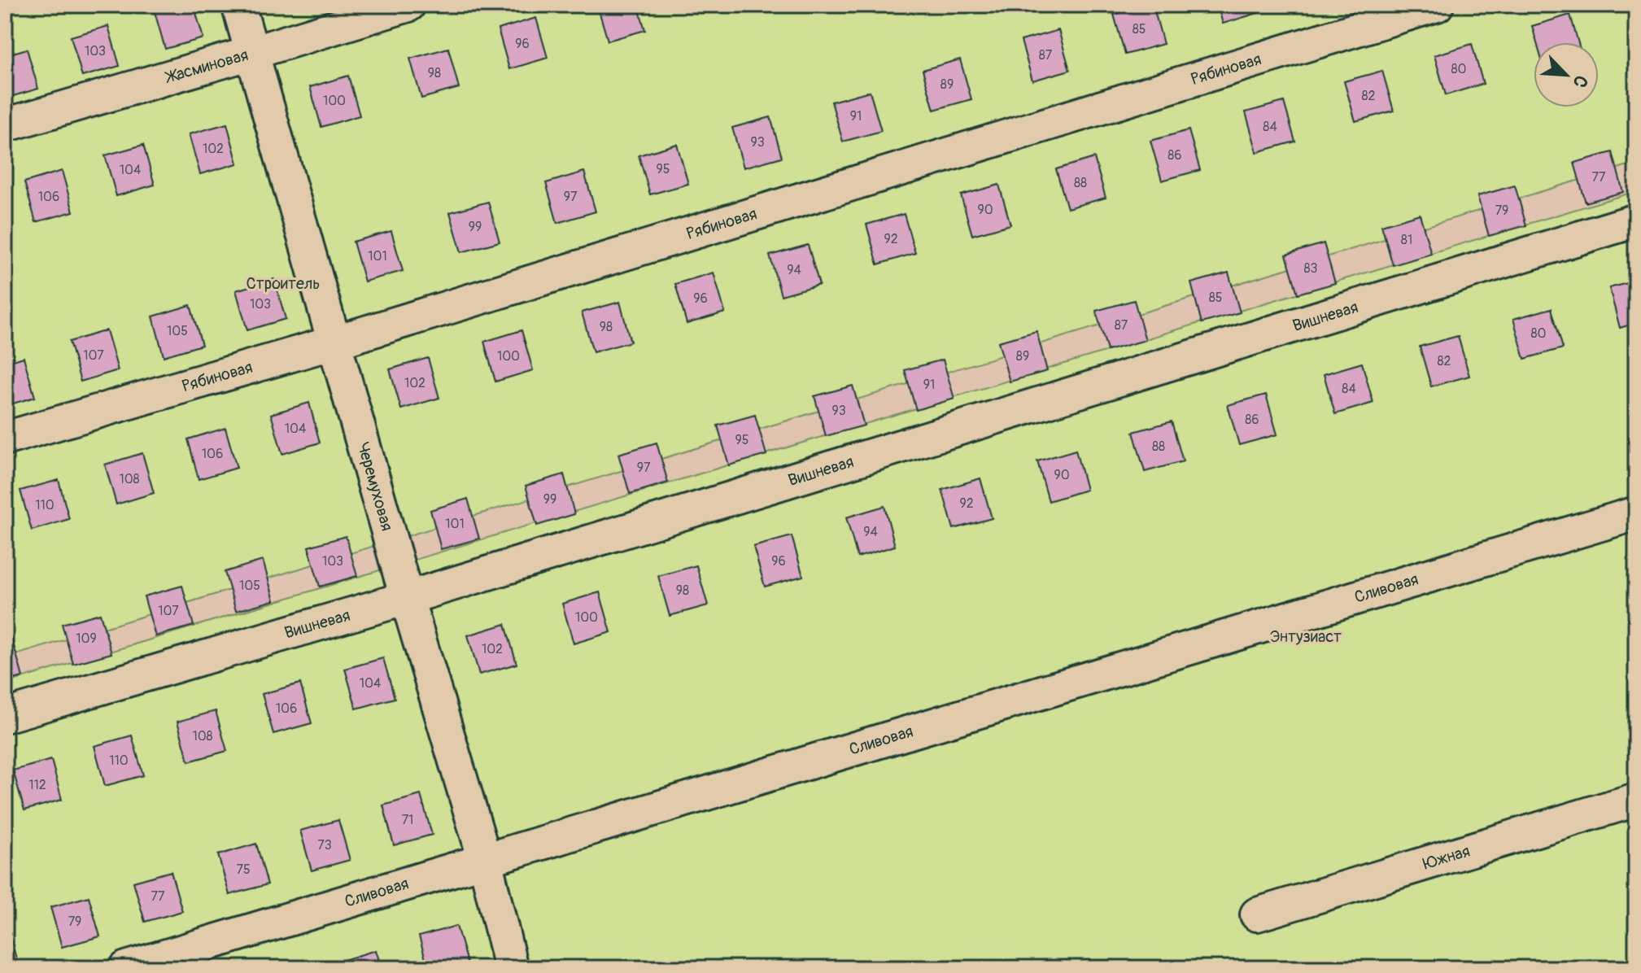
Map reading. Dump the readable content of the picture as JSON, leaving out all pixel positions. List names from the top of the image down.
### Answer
{
  "streets": {
    "street": [
      "Жасминовая",
      "Рябиновая",
      "Вишневая",
      "Черемуховая",
      "Сливовая",
      "Южная"
    ]
  },
  "crossings": [
    ["Жасминовая", "Черемуховая"],
    ["Рябиновая", "Черемуховая"],
    ["Вишневая", "Черемуховая"],
    ["Черемуховая", "Сливовая"]
  ],
  "parks": ["Строитель", "Энтузиаст"],
  "house_numbers": [
    "85",
    "96",
    "103",
    "87",
    "80",
    "98",
    "89",
    "82",
    "100",
    "91",
    "84",
    "93",
    "102",
    "86",
    "95",
    "104",
    "77",
    "88",
    "106",
    "97",
    "90",
    "79",
    "99",
    "92",
    "81",
    "101",
    "83",
    "94",
    "85",
    "96",
    "103",
    "87",
    "98",
    "105",
    "80",
    "107",
    "100",
    "89",
    "82",
    "102",
    "91",
    "84",
    "93",
    "86",
    "104",
    "95",
    "88",
    "106",
    "97",
    "90",
    "108",
    "99",
    "92",
    "110",
    "101",
    "94",
    "103",
    "96",
    "105",
    "98",
    "107",
    "100",
    "109",
    "102",
    "104",
    "106",
    "108",
    "110",
    "112",
    "71",
    "73",
    "75",
    "77",
    "79"
  ],
  "north": "bottom right"
}
